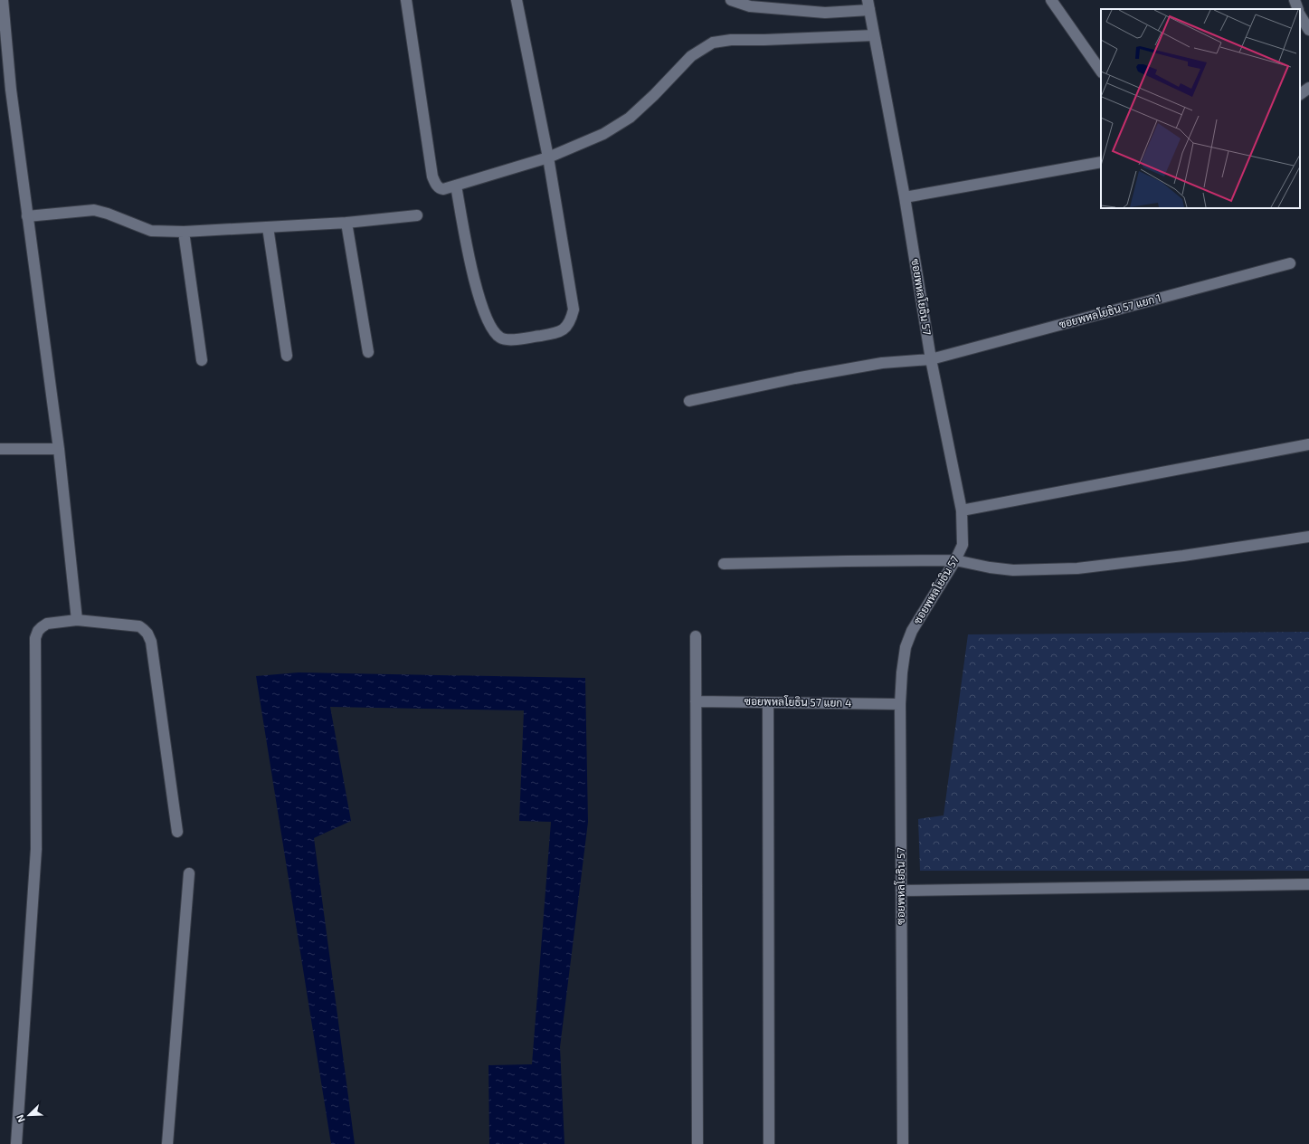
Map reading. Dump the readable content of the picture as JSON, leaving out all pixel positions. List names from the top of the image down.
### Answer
{
  "streets": {
    "street": ["ซอยพหลโยธิน 57", "ซอยพหลโยธิน 57 แยก 1", "ซอยพหลโยธิน 57 แยก 4"]
  },
  "crossings": [
    ["ซอยพหลโยธิน 57", "ซอยพหลโยธิน 57 แยก 1"],
    ["ซอยพหลโยธิน 57", "ซอยพหลโยธิน 57 แยก 4"]
  ],
  "north": "bottom left"
}
